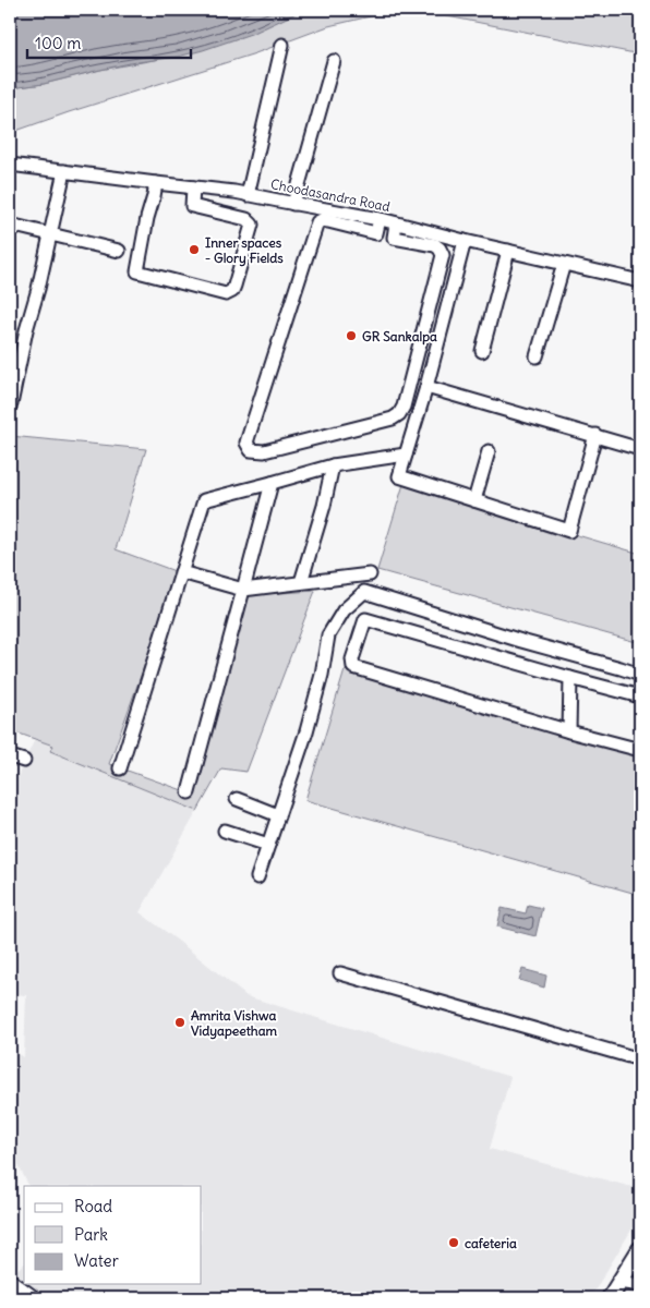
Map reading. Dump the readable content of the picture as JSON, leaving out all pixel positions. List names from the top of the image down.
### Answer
{
  "streets": {
    "street": ["Choodasandra Road"]
  },
  "places": [
    "Inner spaces - Glory Fields",
    "GR Sankalpa",
    "Amrita Vishwa Vidyapeetham",
    "cafeteria"
  ],
  "legend": ["Road", "Park", "Water"],
  "scale_bar": "100 m"
}
